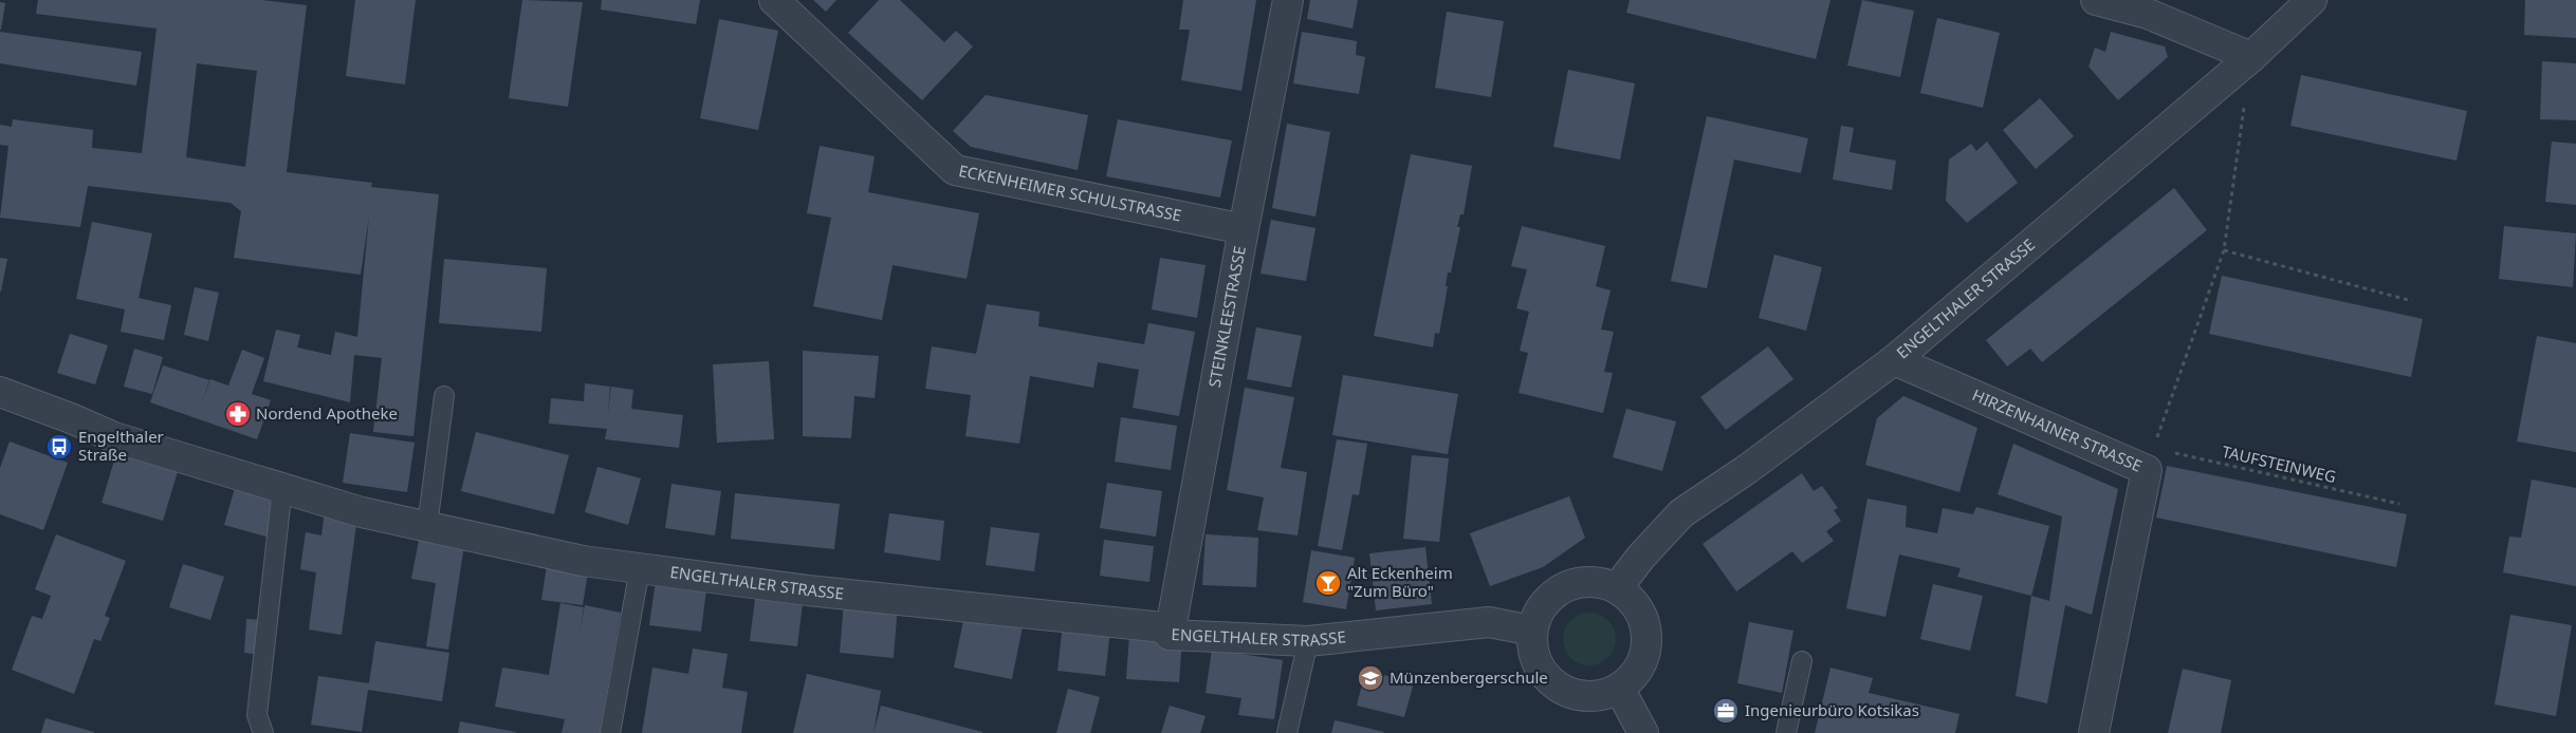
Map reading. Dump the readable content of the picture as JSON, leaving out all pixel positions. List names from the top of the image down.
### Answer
{
  "streets": {
    "street": [
      "ECKENHEIMER SCHULSTRASSE",
      "ENGELTHALER STRASSE",
      "STEINKLEESTRASSE",
      "HIRZENHAINER STRASSE"
    ],
    "path": ["TAUFSTEINWEG"]
  },
  "crossings": [
    ["ECKENHEIMER SCHULSTRASSE", "STEINKLEESTRASSE"],
    ["ENGELTHALER STRASSE", "STEINKLEESTRASSE"],
    ["ENGELTHALER STRASSE", "HIRZENHAINER STRASSE"],
    ["HIRZENHAINER STRASSE", "TAUFSTEINWEG"]
  ],
  "places": {
    "pharmacy": ["Nordend Apotheke"],
    "bus stop": ["Engelthaler Straße"],
    "bar": ["Alt Eckenheim \"Zum Büro\""],
    "school or university": ["Münzenbergerschule"],
    "office": ["Ingenieurbüro Kotsikas"]
  }
}
